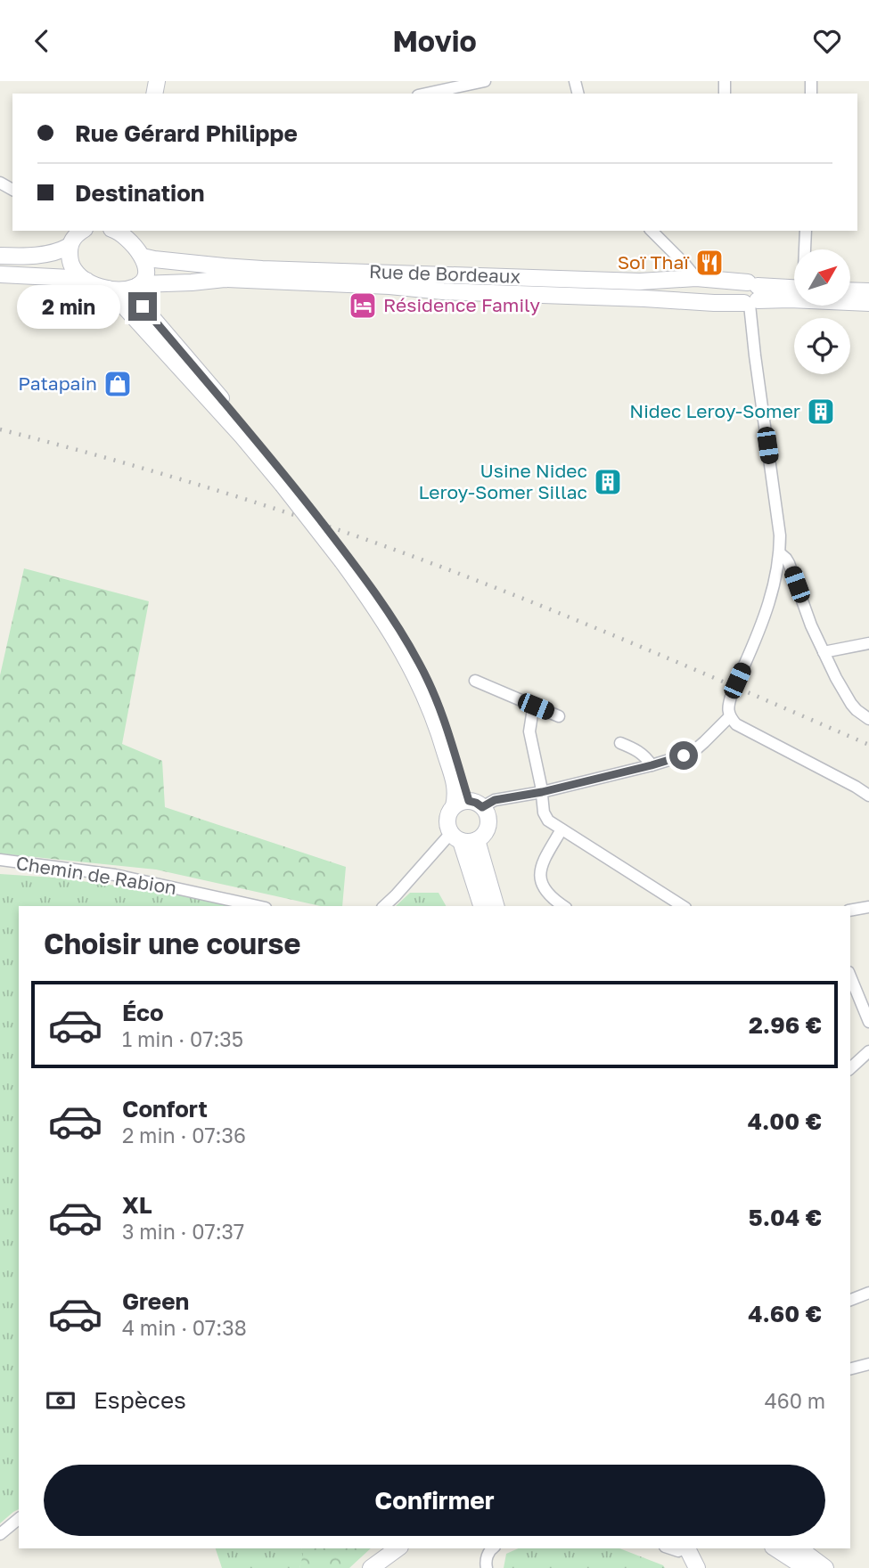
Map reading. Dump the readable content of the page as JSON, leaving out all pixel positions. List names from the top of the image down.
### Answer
{
  "streets": {
    "main road": ["Rue de Bordeaux"],
    "street": ["Chemin de Rabion"]
  },
  "places": {
    "restaurant": ["Soï Thaï"],
    "hotel": ["Résidence Family"],
    "shop": ["Patapain"],
    "building": ["Nidec Leroy-Somer", "Usine Nidec Leroy-Somer Sillac"]
  },
  "north": "top right",
  "page": {
    "header": "Movio",
    "banner": ["Rue Gérard Philippe", "Destination"],
    "bubble": "2 min",
    "heading": "Choisir une course",
    "list": [
      {
        "name": "Éco",
        "note": "1 min · 07:35",
        "value": "2.96 €"
      },
      {
        "name": "Confort",
        "note": "2 min · 07:36",
        "value": "4.00 €"
      },
      {
        "name": "XL",
        "note": "3 min · 07:37",
        "value": "5.04 €"
      },
      {
        "name": "Green",
        "note": "4 min · 07:38",
        "value": "4.60 €"
      }
    ],
    "pay": ["Espèces", "460 m"],
    "buttons": "Confirmer"
  }
}
